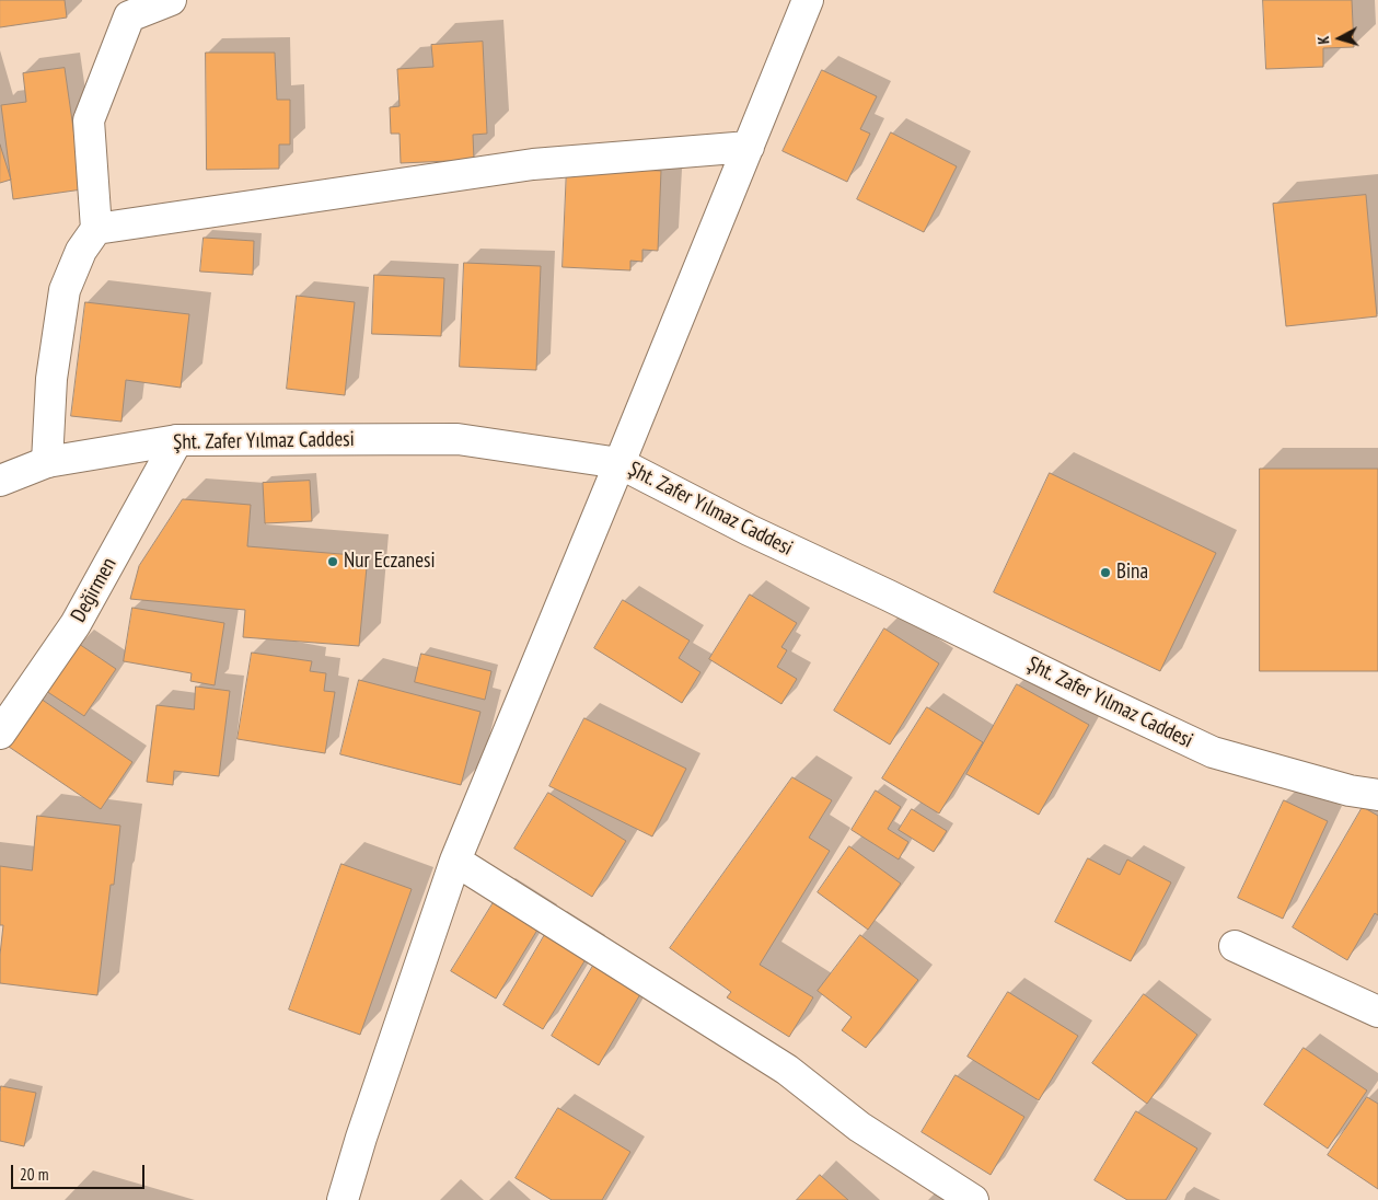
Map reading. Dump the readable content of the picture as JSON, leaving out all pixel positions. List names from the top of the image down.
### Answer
{
  "streets": {
    "street": ["Şht. Zafer Yılmaz Caddesi", "Değirmen"]
  },
  "crossings": [
    ["Şht. Zafer Yılmaz Caddesi", "Değirmen"]
  ],
  "places": ["Nur Eczanesi", "Bina"],
  "scale_bar": "20 m",
  "north": "left"
}
